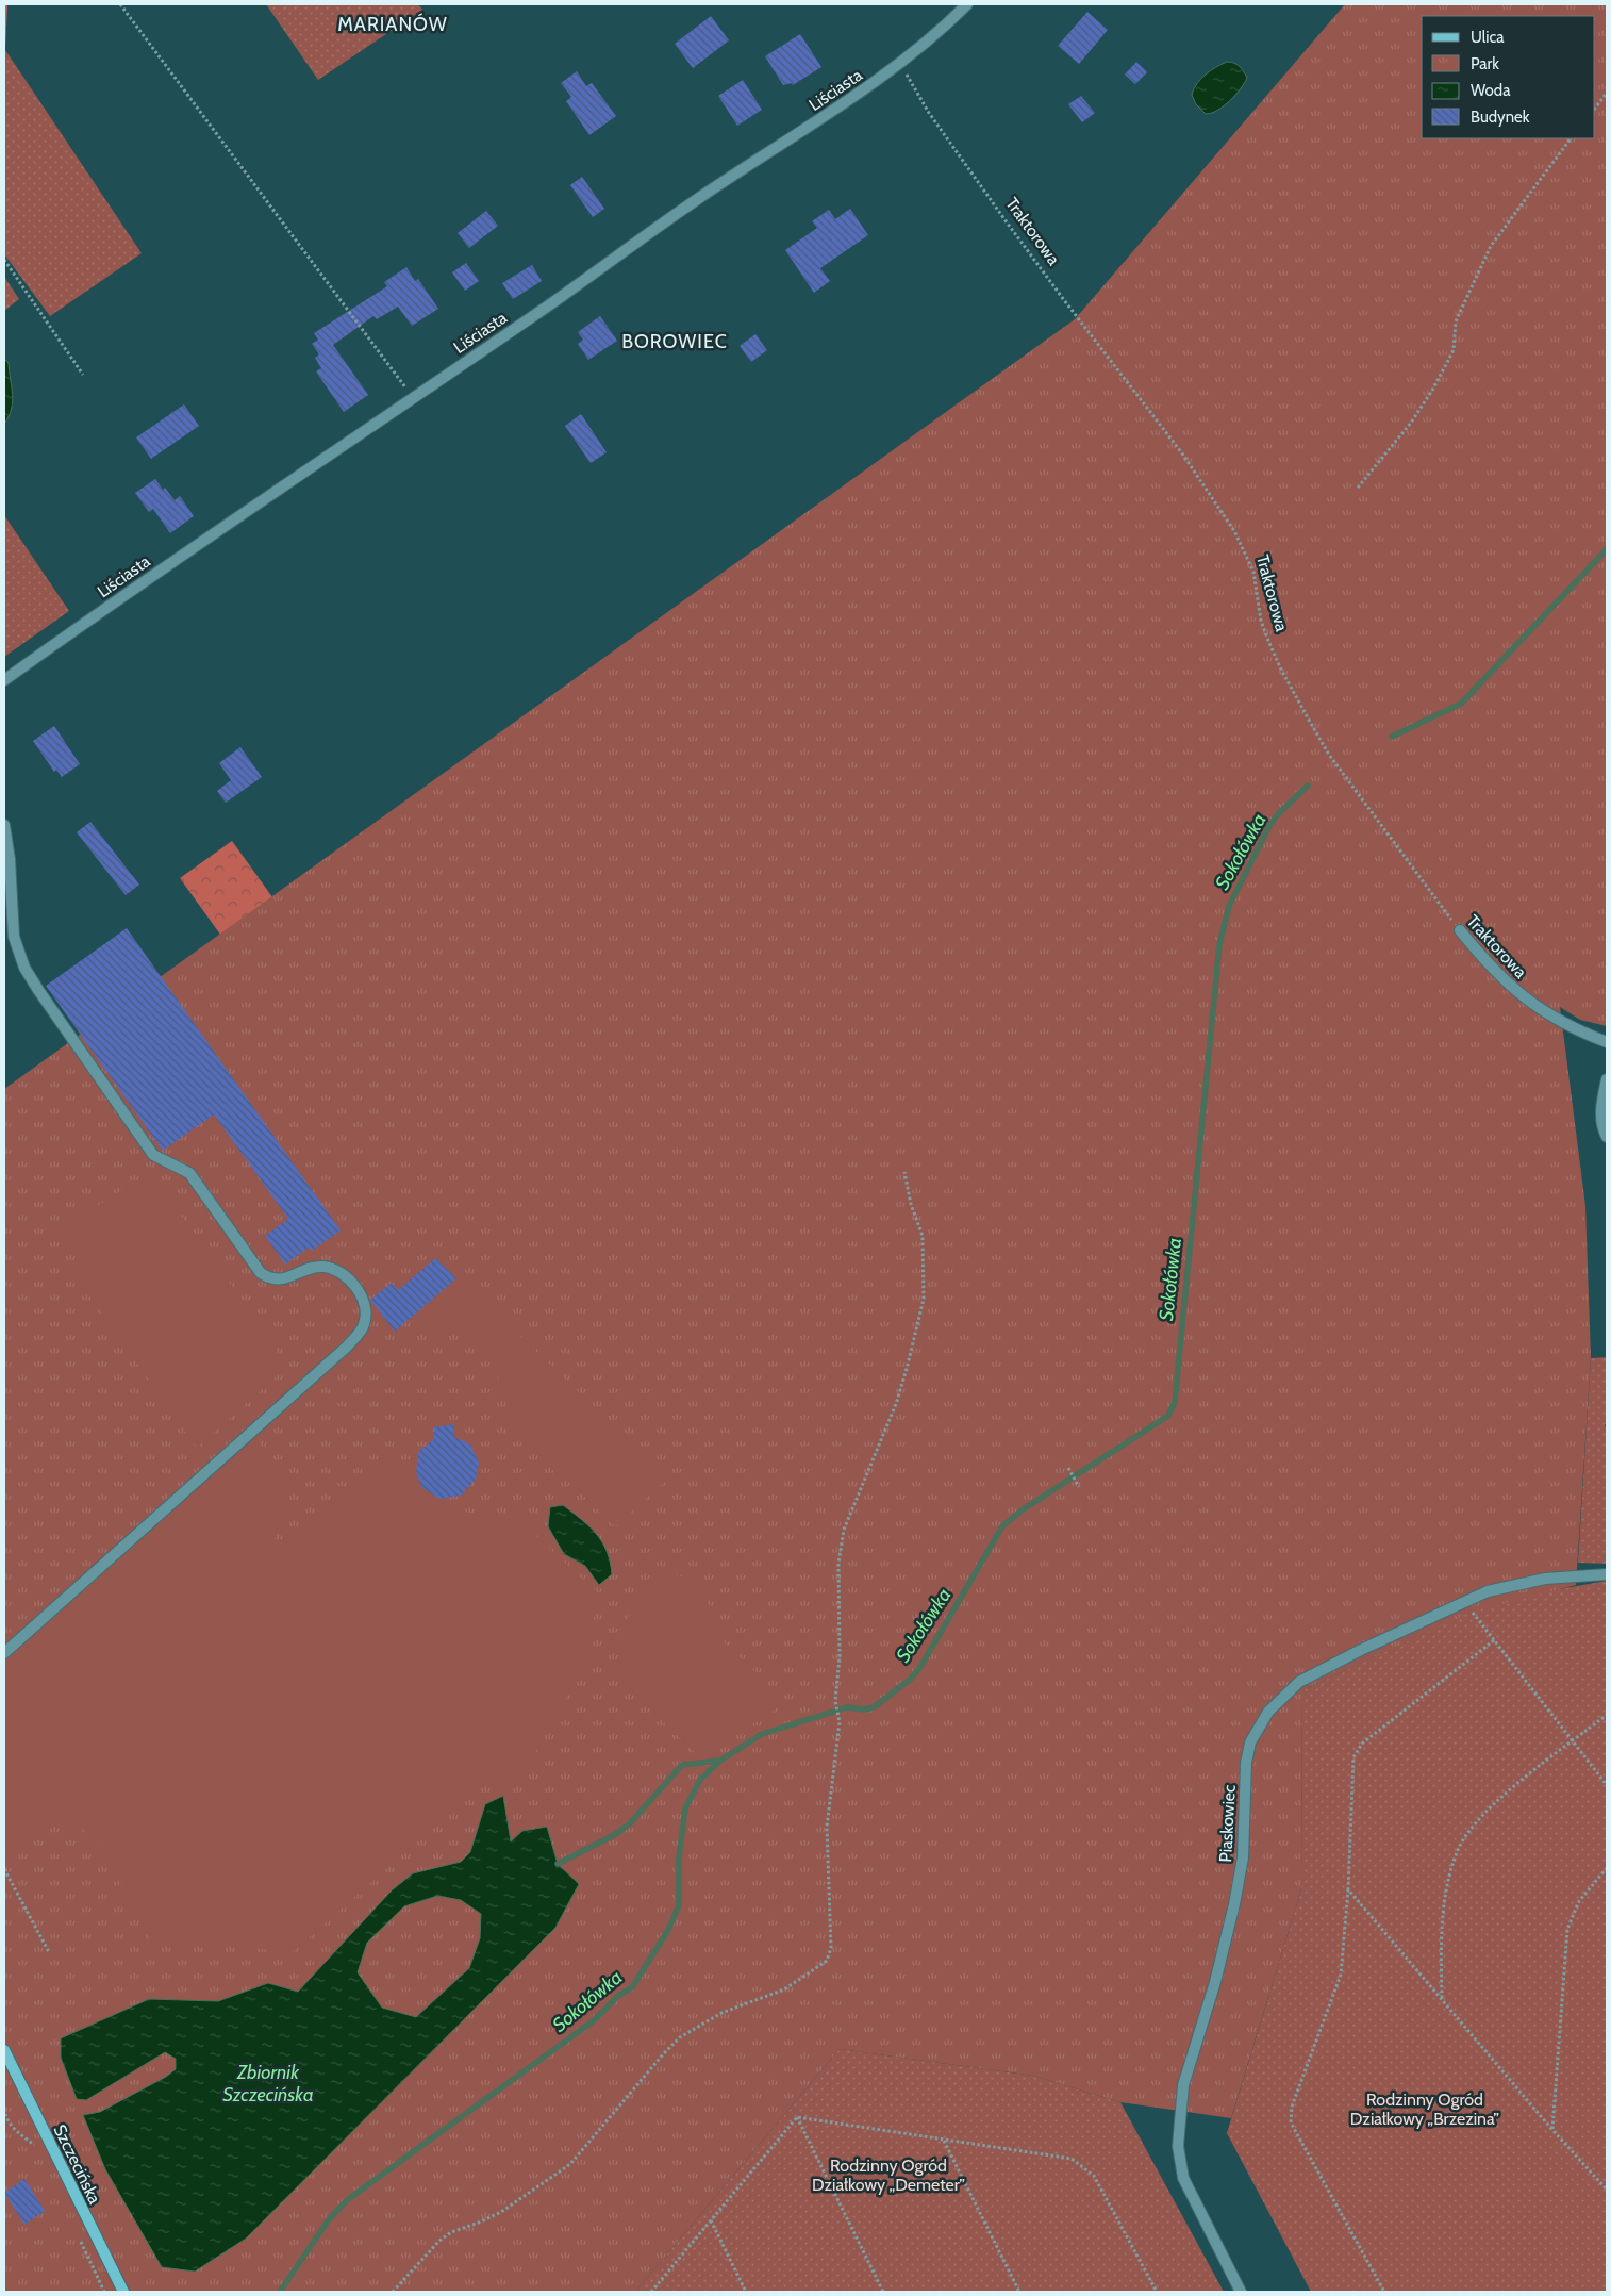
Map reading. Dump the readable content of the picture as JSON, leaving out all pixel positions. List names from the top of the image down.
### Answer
{
  "streets": {
    "main road": ["Szczecińska"],
    "street": ["Liściasta", "Traktorowa", "Piaskowiec"]
  },
  "crossings": [
    ["Liściasta", "Traktorowa"]
  ],
  "districts": ["MARIANÓW", "BOROWIEC"],
  "water": ["Sokołówka", "Zbiornik Szczecińska"],
  "parks": ["Rodzinny Ogród Działkowy „Brzezina”", "Rodzinny Ogród Działkowy „Demeter”"],
  "legend": [
    "Ulica",
    "Park",
    "Woda",
    "Budynek"
  ]
}
